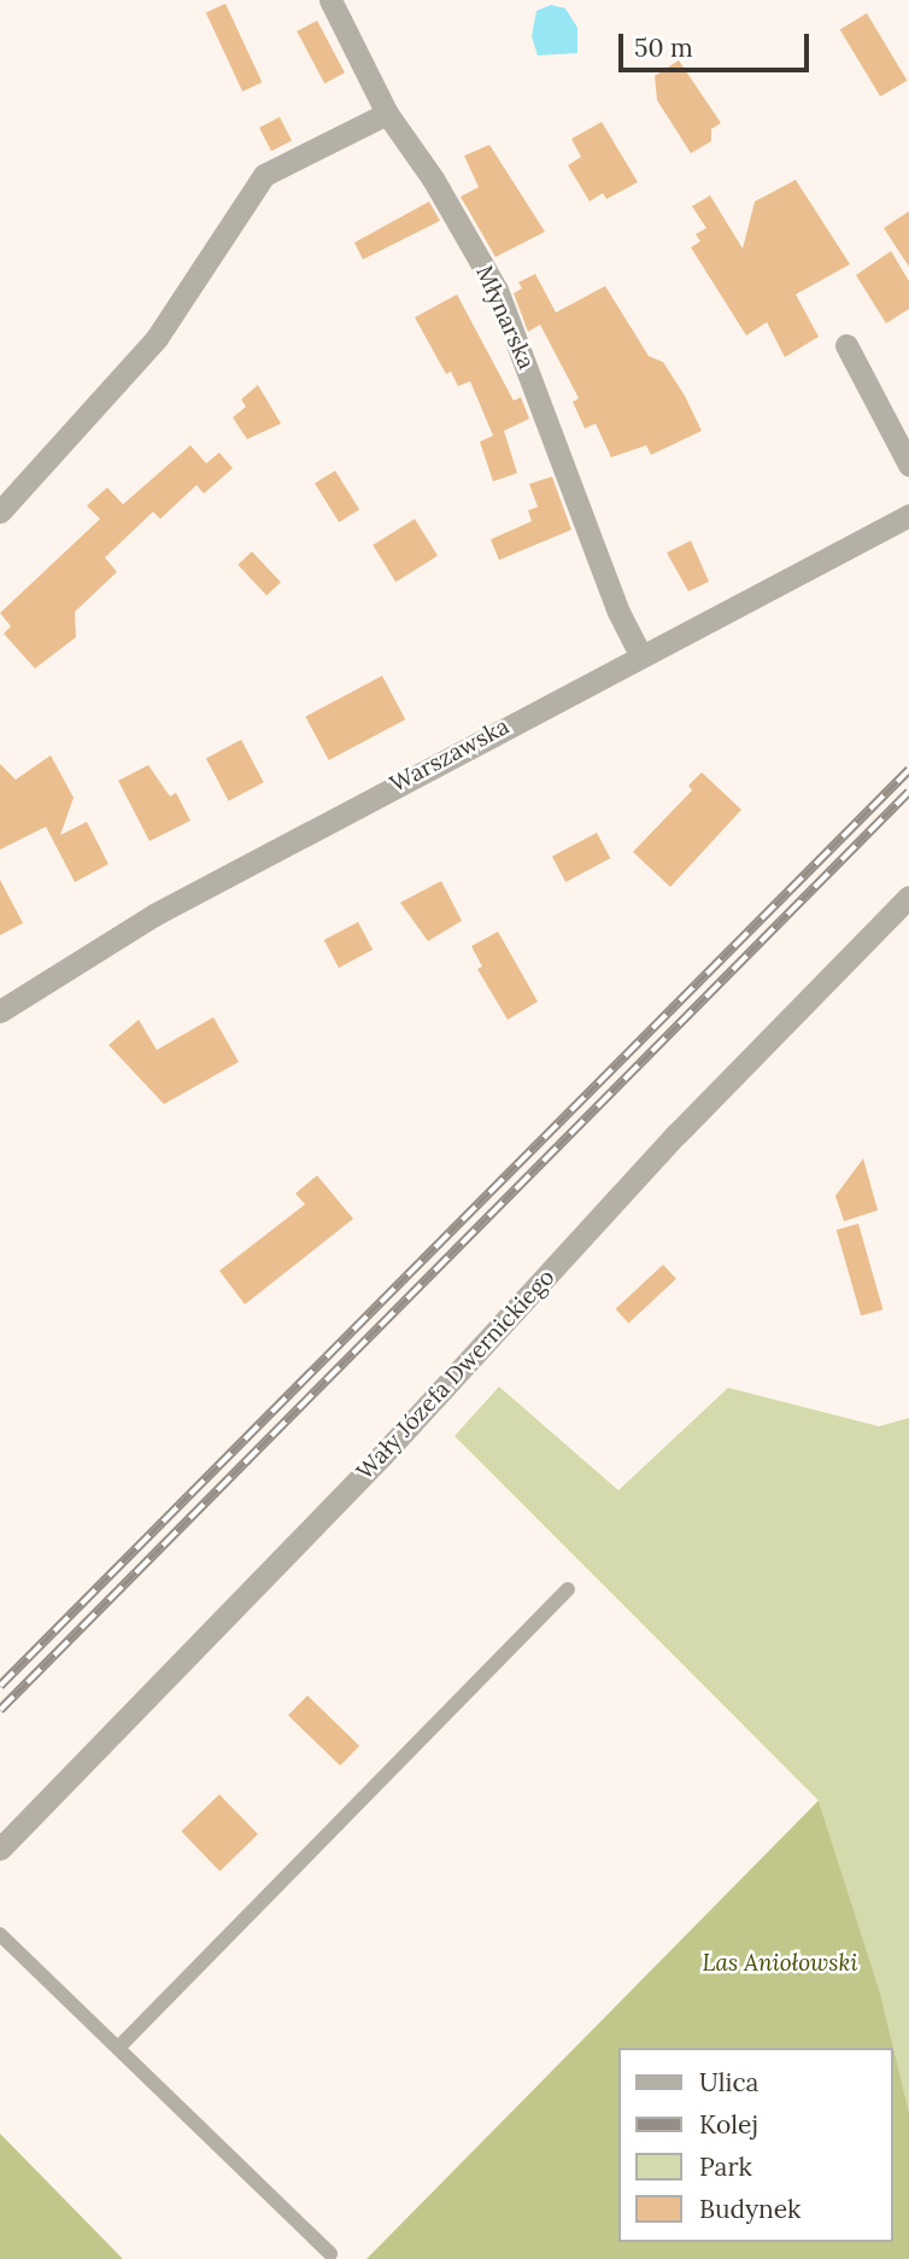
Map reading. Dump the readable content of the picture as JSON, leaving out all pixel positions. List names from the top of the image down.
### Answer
{
  "streets": {
    "street": ["Młynarska", "Warszawska", "Wały Józefa Dwernickiego"]
  },
  "crossings": [
    ["Młynarska", "Warszawska"]
  ],
  "parks": ["Las Aniołowski"],
  "legend": [
    "Ulica",
    "Kolej",
    "Park",
    "Budynek"
  ],
  "scale_bar": "50 m"
}
